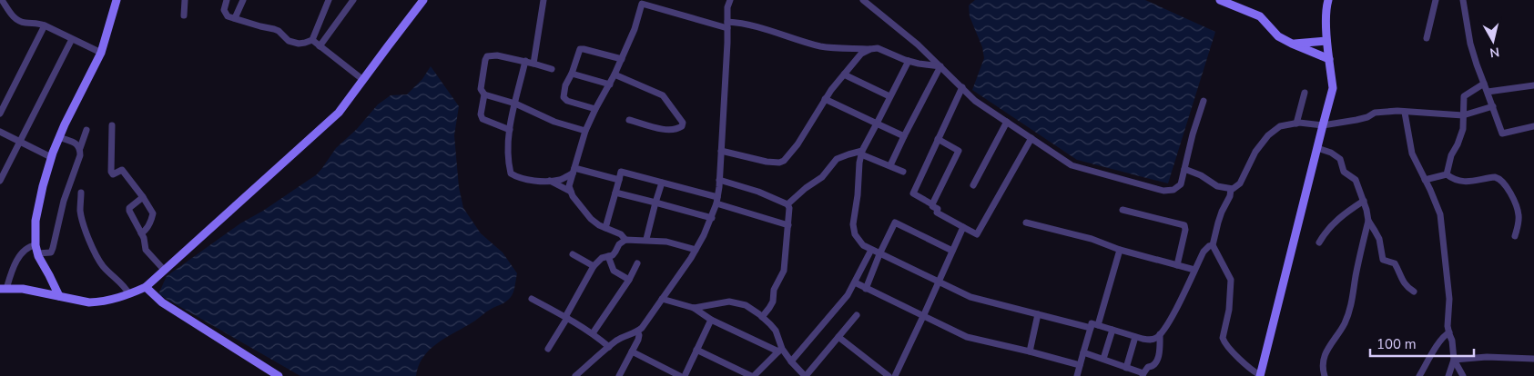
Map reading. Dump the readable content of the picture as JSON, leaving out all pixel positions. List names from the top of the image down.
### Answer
{
  "scale_bar": "100 m",
  "north": "bottom"
}
